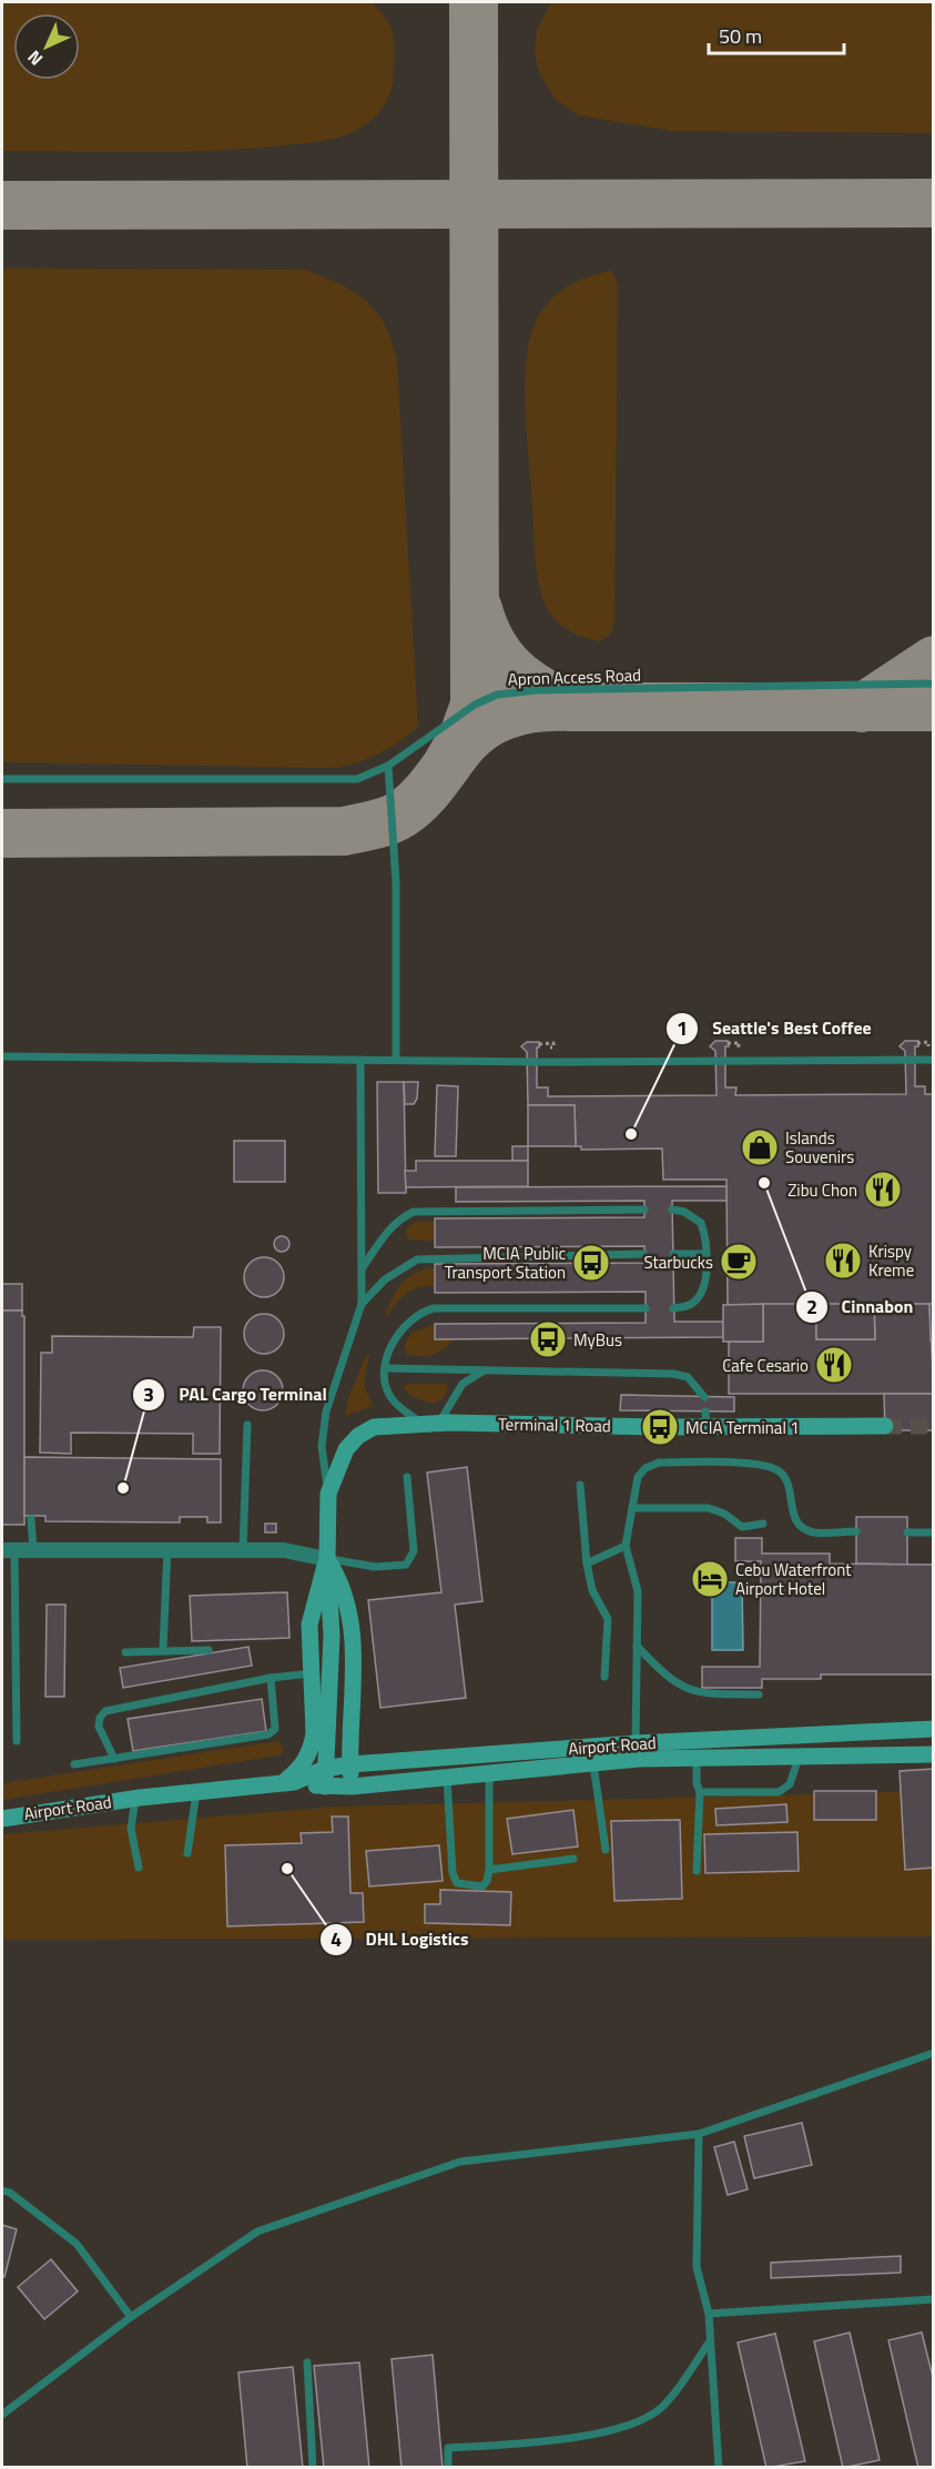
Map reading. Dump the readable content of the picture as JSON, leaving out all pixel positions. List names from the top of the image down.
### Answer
{
  "streets": {
    "street": ["Terminal 1 Road", "Airport Road"],
    "lane": ["Apron Access Road"]
  },
  "crossings": [
    ["Terminal 1 Road", "Airport Road"]
  ],
  "places": {
    "other": [
      "Seattle's Best Coffee",
      "Cinnabon",
      "PAL Cargo Terminal",
      "DHL Logistics"
    ],
    "shop": ["Islands Souvenirs"],
    "restaurant": ["Zibu Chon", "Krispy Kreme", "Cafe Cesario"],
    "cafe": ["Starbucks"],
    "bus stop": ["MCIA Public Transport Station", "MyBus", "MCIA Terminal 1"],
    "hotel": ["Cebu Waterfront Airport Hotel"]
  },
  "scale_bar": "50 m",
  "north": "bottom left"
}
